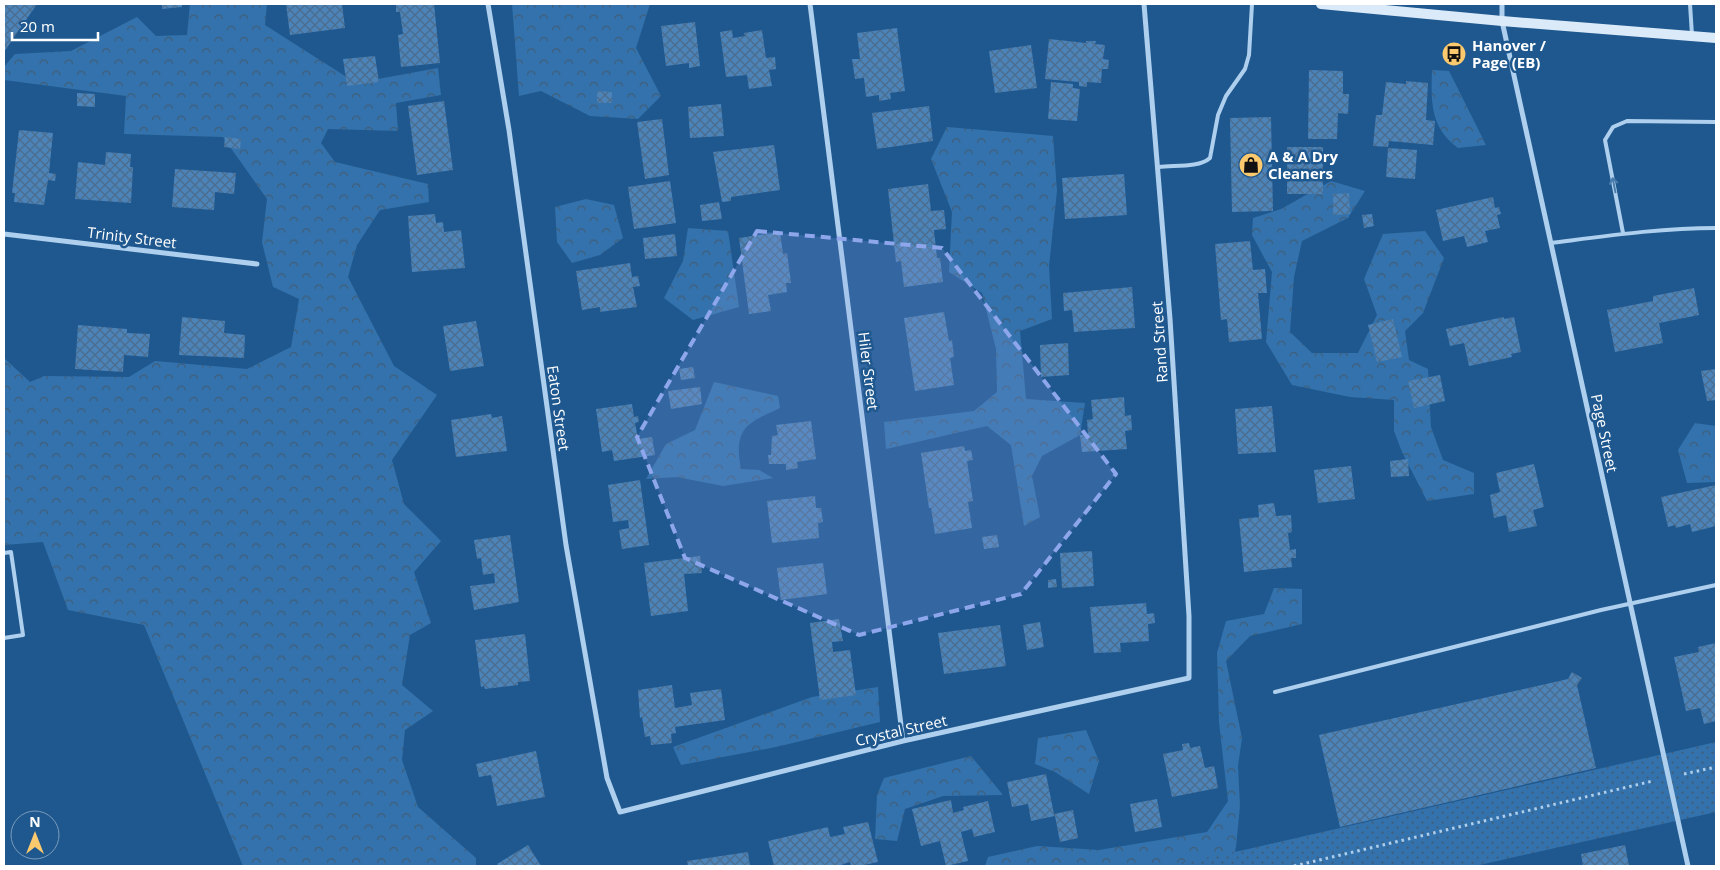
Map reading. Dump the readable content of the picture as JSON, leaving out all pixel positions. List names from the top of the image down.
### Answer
{
  "streets": {
    "street": [
      "Trinity Street",
      "Rand Street",
      "Hiler Street",
      "Eaton Street",
      "Page Street",
      "Crystal Street"
    ]
  },
  "crossings": [
    ["Rand Street", "Crystal Street"],
    ["Hiler Street", "Crystal Street"],
    ["Eaton Street", "Crystal Street"]
  ],
  "places": {
    "bus stop": ["Hanover / Page (EB)"],
    "shop": ["A & A Dry Cleaners"]
  },
  "scale_bar": "20 m",
  "north": "top"
}
